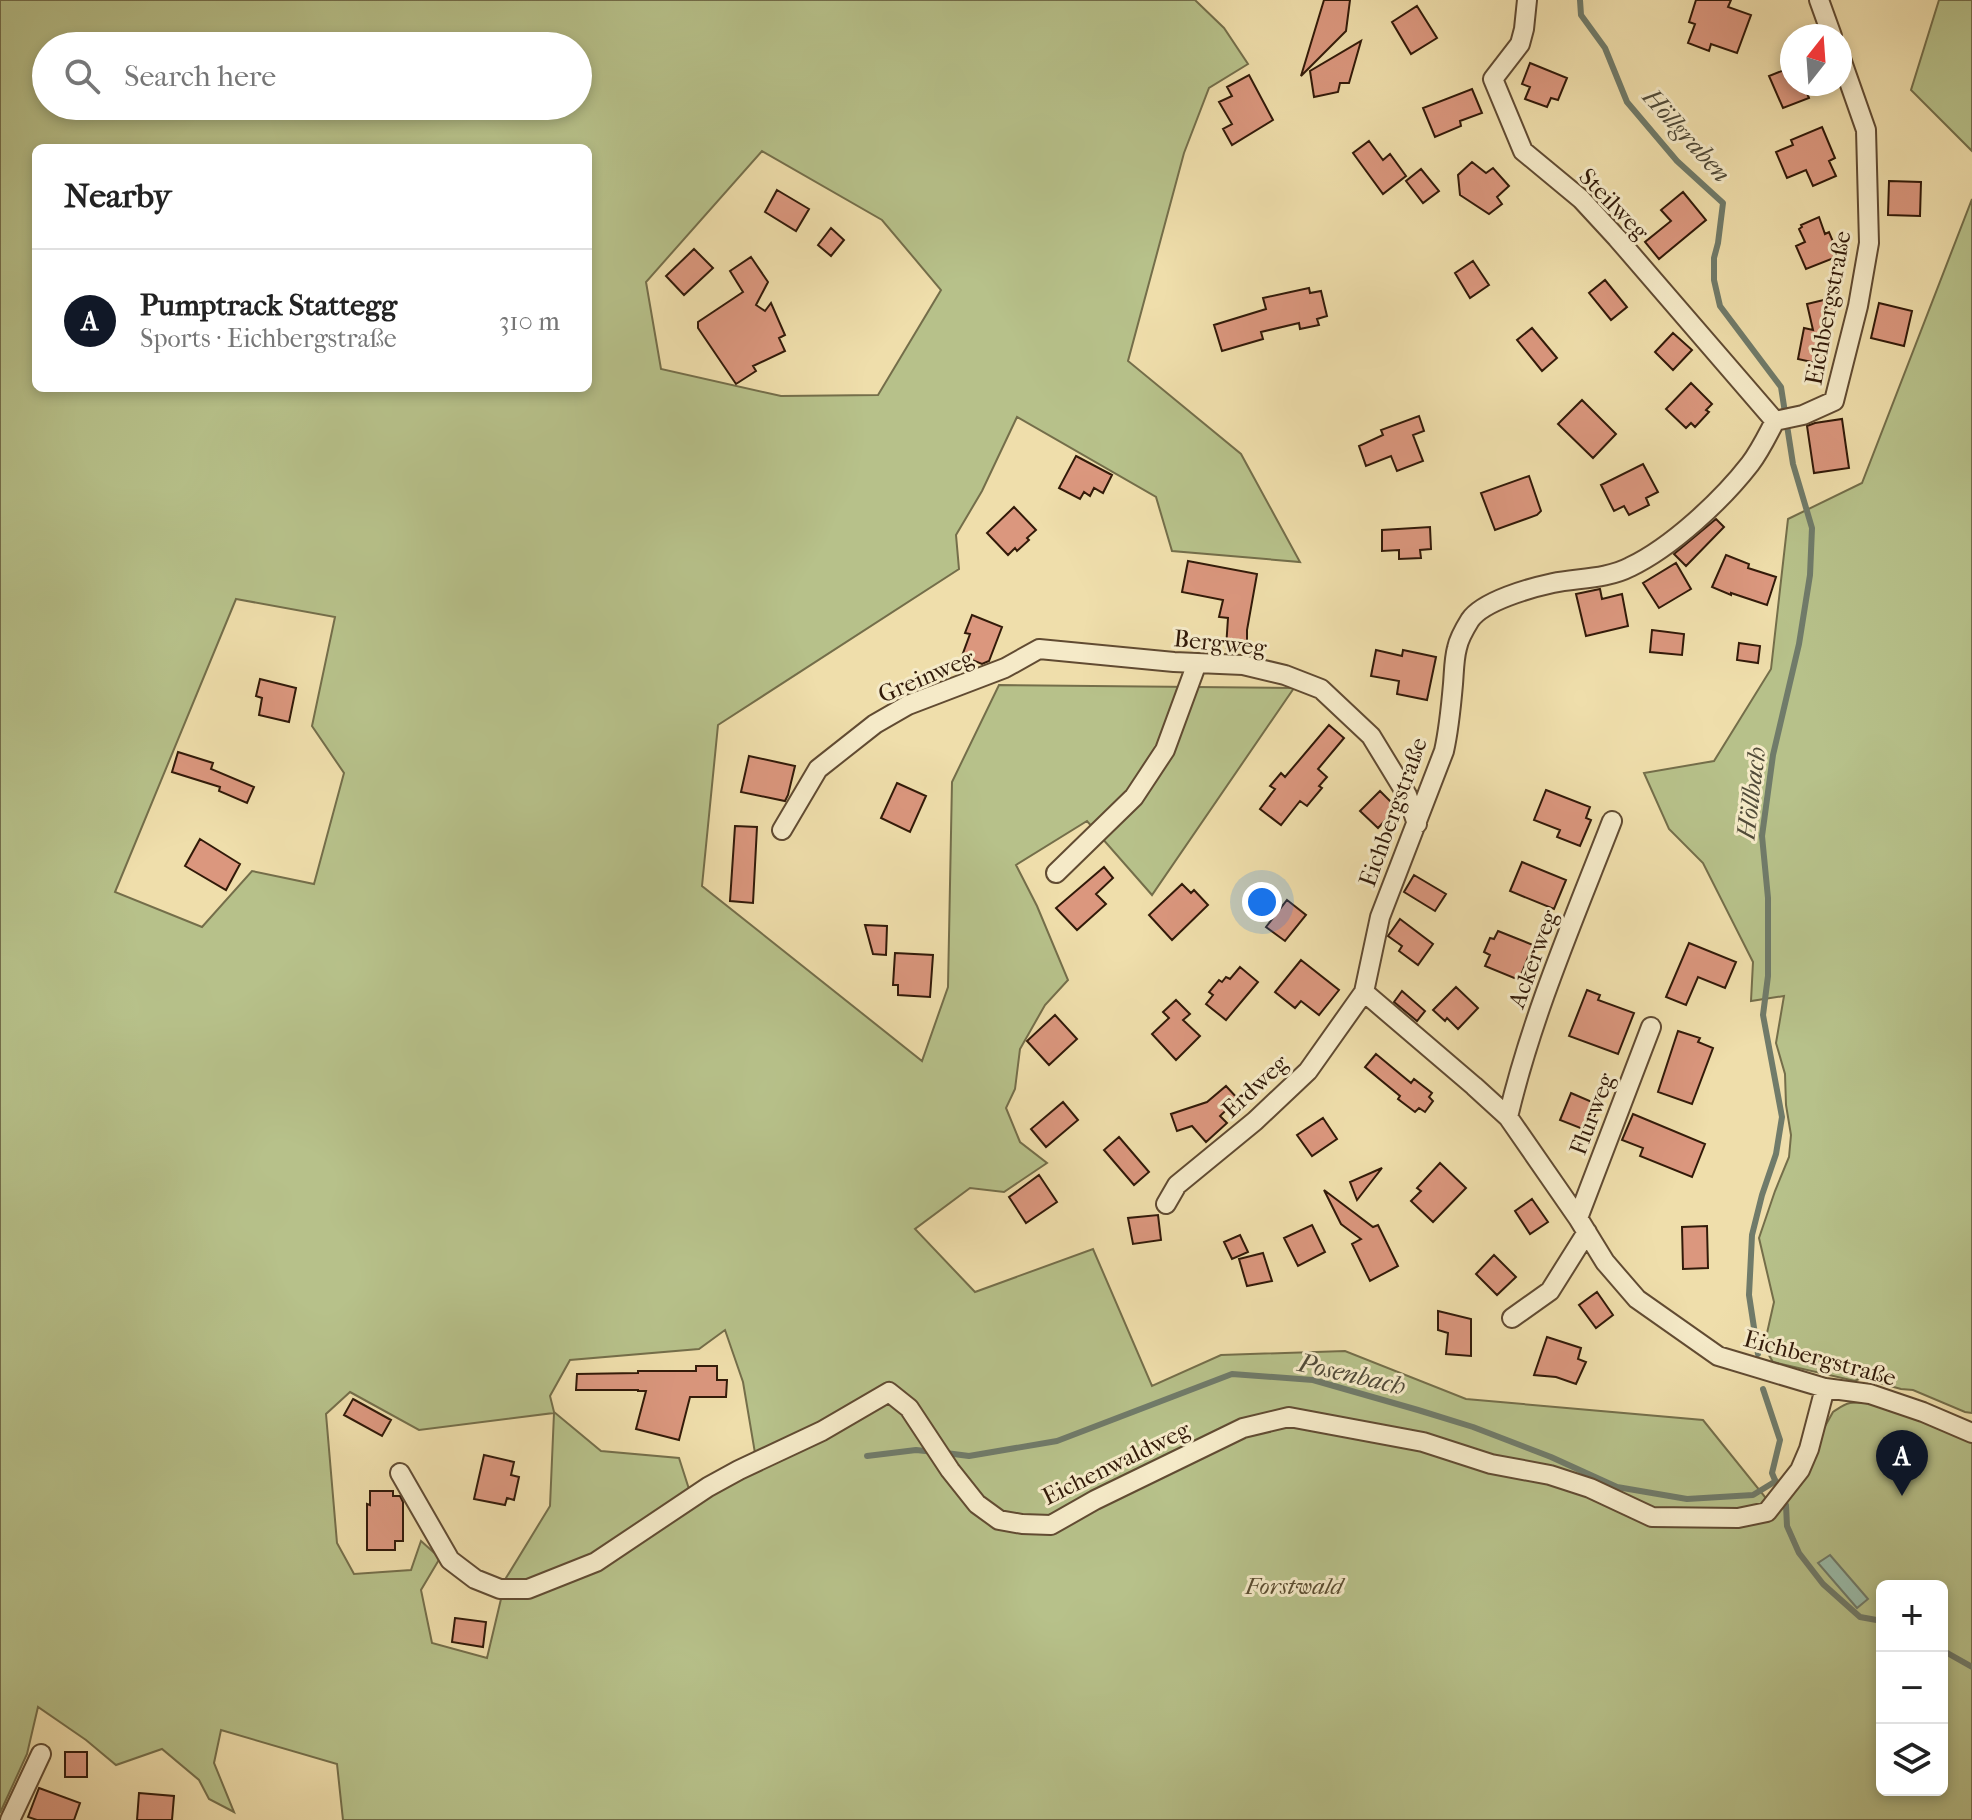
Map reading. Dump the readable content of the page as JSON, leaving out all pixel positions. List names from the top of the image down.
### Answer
{
  "streets": {
    "street": [
      "Steilweg",
      "Eichbergstraße",
      "Bergweg",
      "Greinweg",
      "Ackerweg",
      "Erdweg",
      "Flurweg",
      "Eichenwaldweg"
    ]
  },
  "crossings": [
    ["Steilweg", "Eichbergstraße"],
    ["Eichbergstraße", "Bergweg"],
    ["Eichbergstraße", "Ackerweg"],
    ["Eichbergstraße", "Erdweg"],
    ["Eichbergstraße", "Flurweg"],
    ["Eichbergstraße", "Eichenwaldweg"],
    ["Bergweg", "Greinweg"]
  ],
  "water": ["Höllgraben", "Höllbach", "Posenbach"],
  "parks": ["Forstwald"],
  "north": "top",
  "page": {
    "search": "Search here",
    "heading": "Nearby",
    "list": [
      {
        "mark": "A",
        "name": "Pumptrack Stattegg",
        "note": "Sports · Eichbergstraße",
        "value": "310 m"
      }
    ],
    "pins": "A",
    "map_buttons": ["+", "−"]
  }
}
